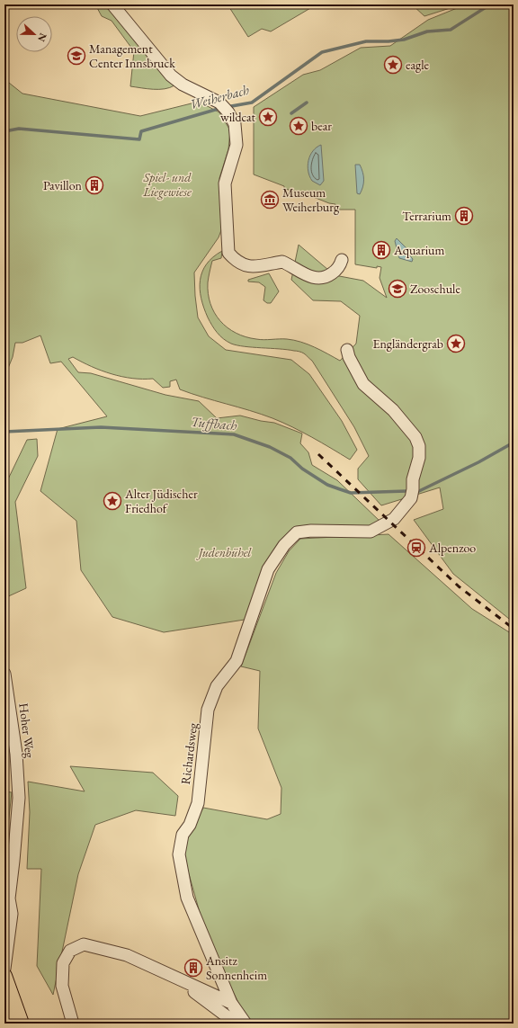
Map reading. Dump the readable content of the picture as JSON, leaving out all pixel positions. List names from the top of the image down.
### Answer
{
  "streets": {
    "street": ["Hoher Weg", "Richardsweg"]
  },
  "water": ["Weiherbach", "Tuffbach"],
  "parks": ["Spiel- und Liegewiese", "Judenbühel"],
  "places": {
    "school or university": ["Management Center Innsbruck", "Zooschule"],
    "place": [
      "eagle",
      "wildcat",
      "bear",
      "Engländergrab",
      "Alter Jüdischer Friedhof"
    ],
    "building": [
      "Pavillon",
      "Terrarium",
      "Aquarium",
      "Ansitz Sonnenheim"
    ],
    "museum": ["Museum Weiherburg"],
    "station": ["Alpenzoo"]
  },
  "north": "right"
}
